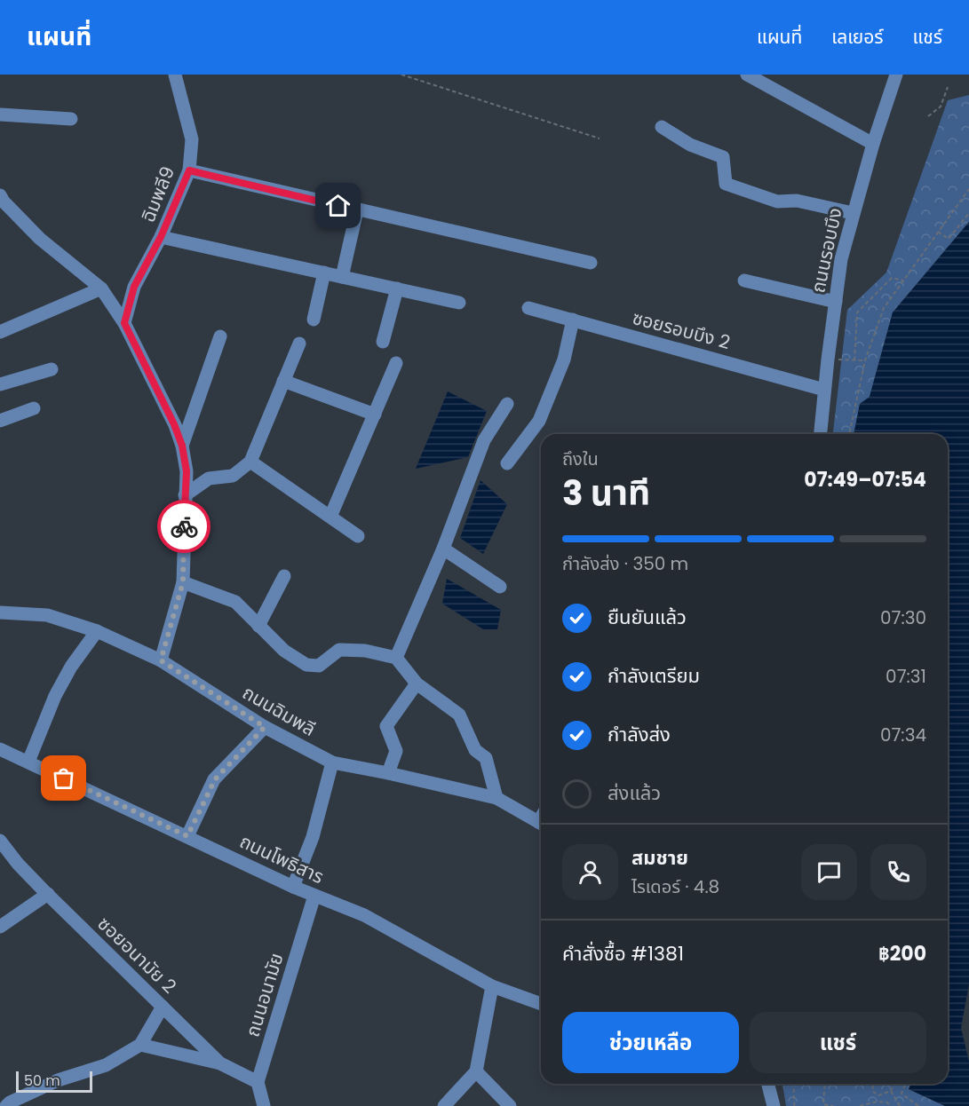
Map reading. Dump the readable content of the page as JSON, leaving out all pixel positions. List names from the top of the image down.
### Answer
{
  "streets": {
    "street": [
      "ฉิมพลี9",
      "ถนนรอบบึง",
      "ซอยรอบบึง 2",
      "ถนนฉิมพลี",
      "ถนนโพธิสาร",
      "ซอยอนามัย 2",
      "ถนนอนามัย"
    ]
  },
  "crossings": [
    ["ถนนรอบบึง", "ซอยรอบบึง 2"],
    ["ถนนโพธิสาร", "ถนนอนามัย"],
    ["ซอยอนามัย 2", "ถนนอนามัย"]
  ],
  "scale_bar": "50 m",
  "page": {
    "header": "แผนที่",
    "nav": ["แผนที่", "เลเยอร์", "แชร์"],
    "heading": ["3 นาที", "ถึงใน", "07:49–07:54"],
    "panel": [
      "สมชาย",
      "ไรเดอร์ · 4.8",
      "คำสั่งซื้อ #1381",
      "฿200"
    ],
    "bar": "กำลังส่ง · 350 m",
    "list": [
      ["ยืนยันแล้ว", "07:30"],
      ["กำลังเตรียม", "07:31"],
      ["กำลังส่ง", "07:34"],
      "ส่งแล้ว"
    ],
    "buttons": ["ช่วยเหลือ", "แชร์"],
    "scale": "50 m"
  }
}
